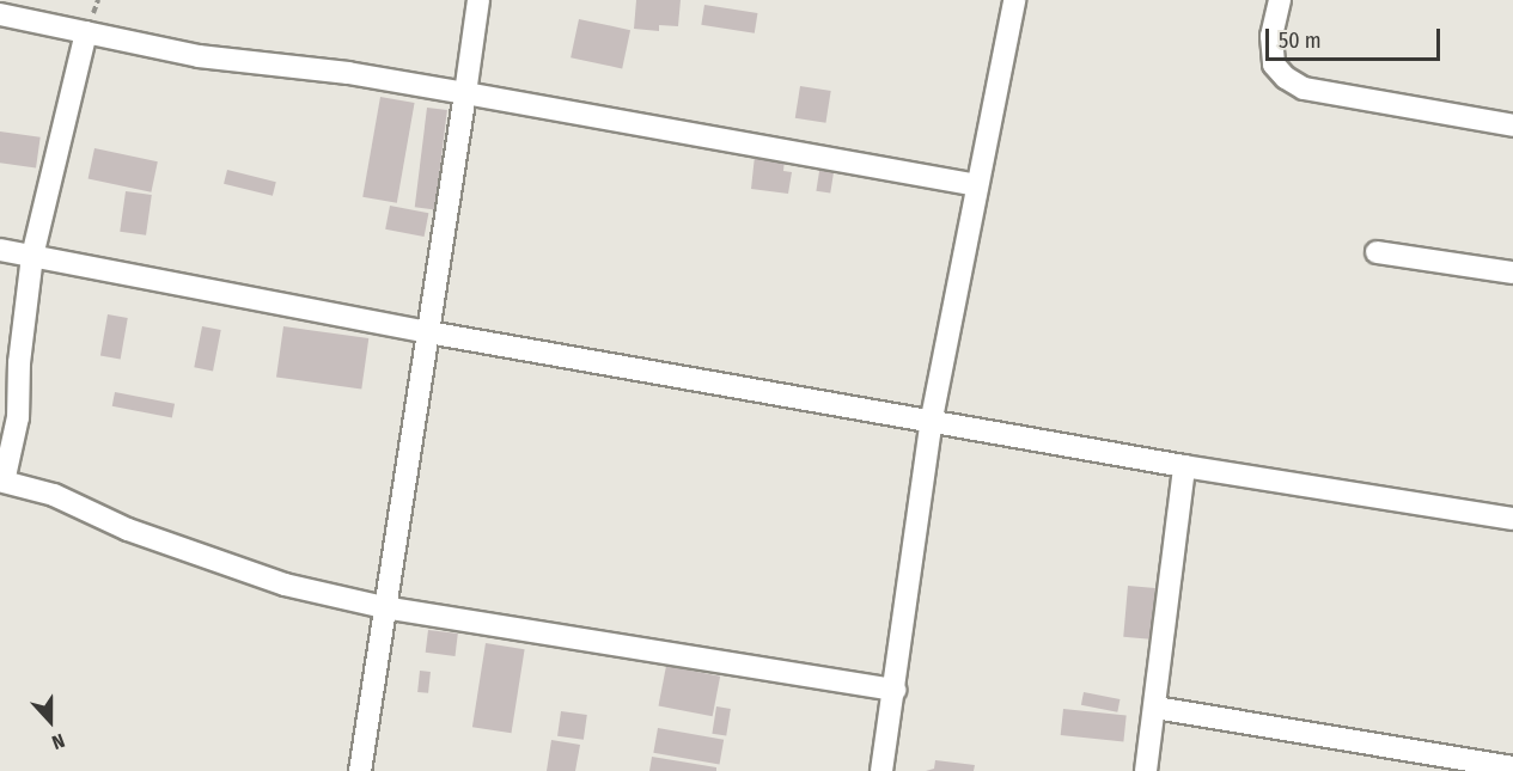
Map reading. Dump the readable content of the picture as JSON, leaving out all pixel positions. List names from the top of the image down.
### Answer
{
  "scale_bar": "50 m",
  "north": "bottom"
}
